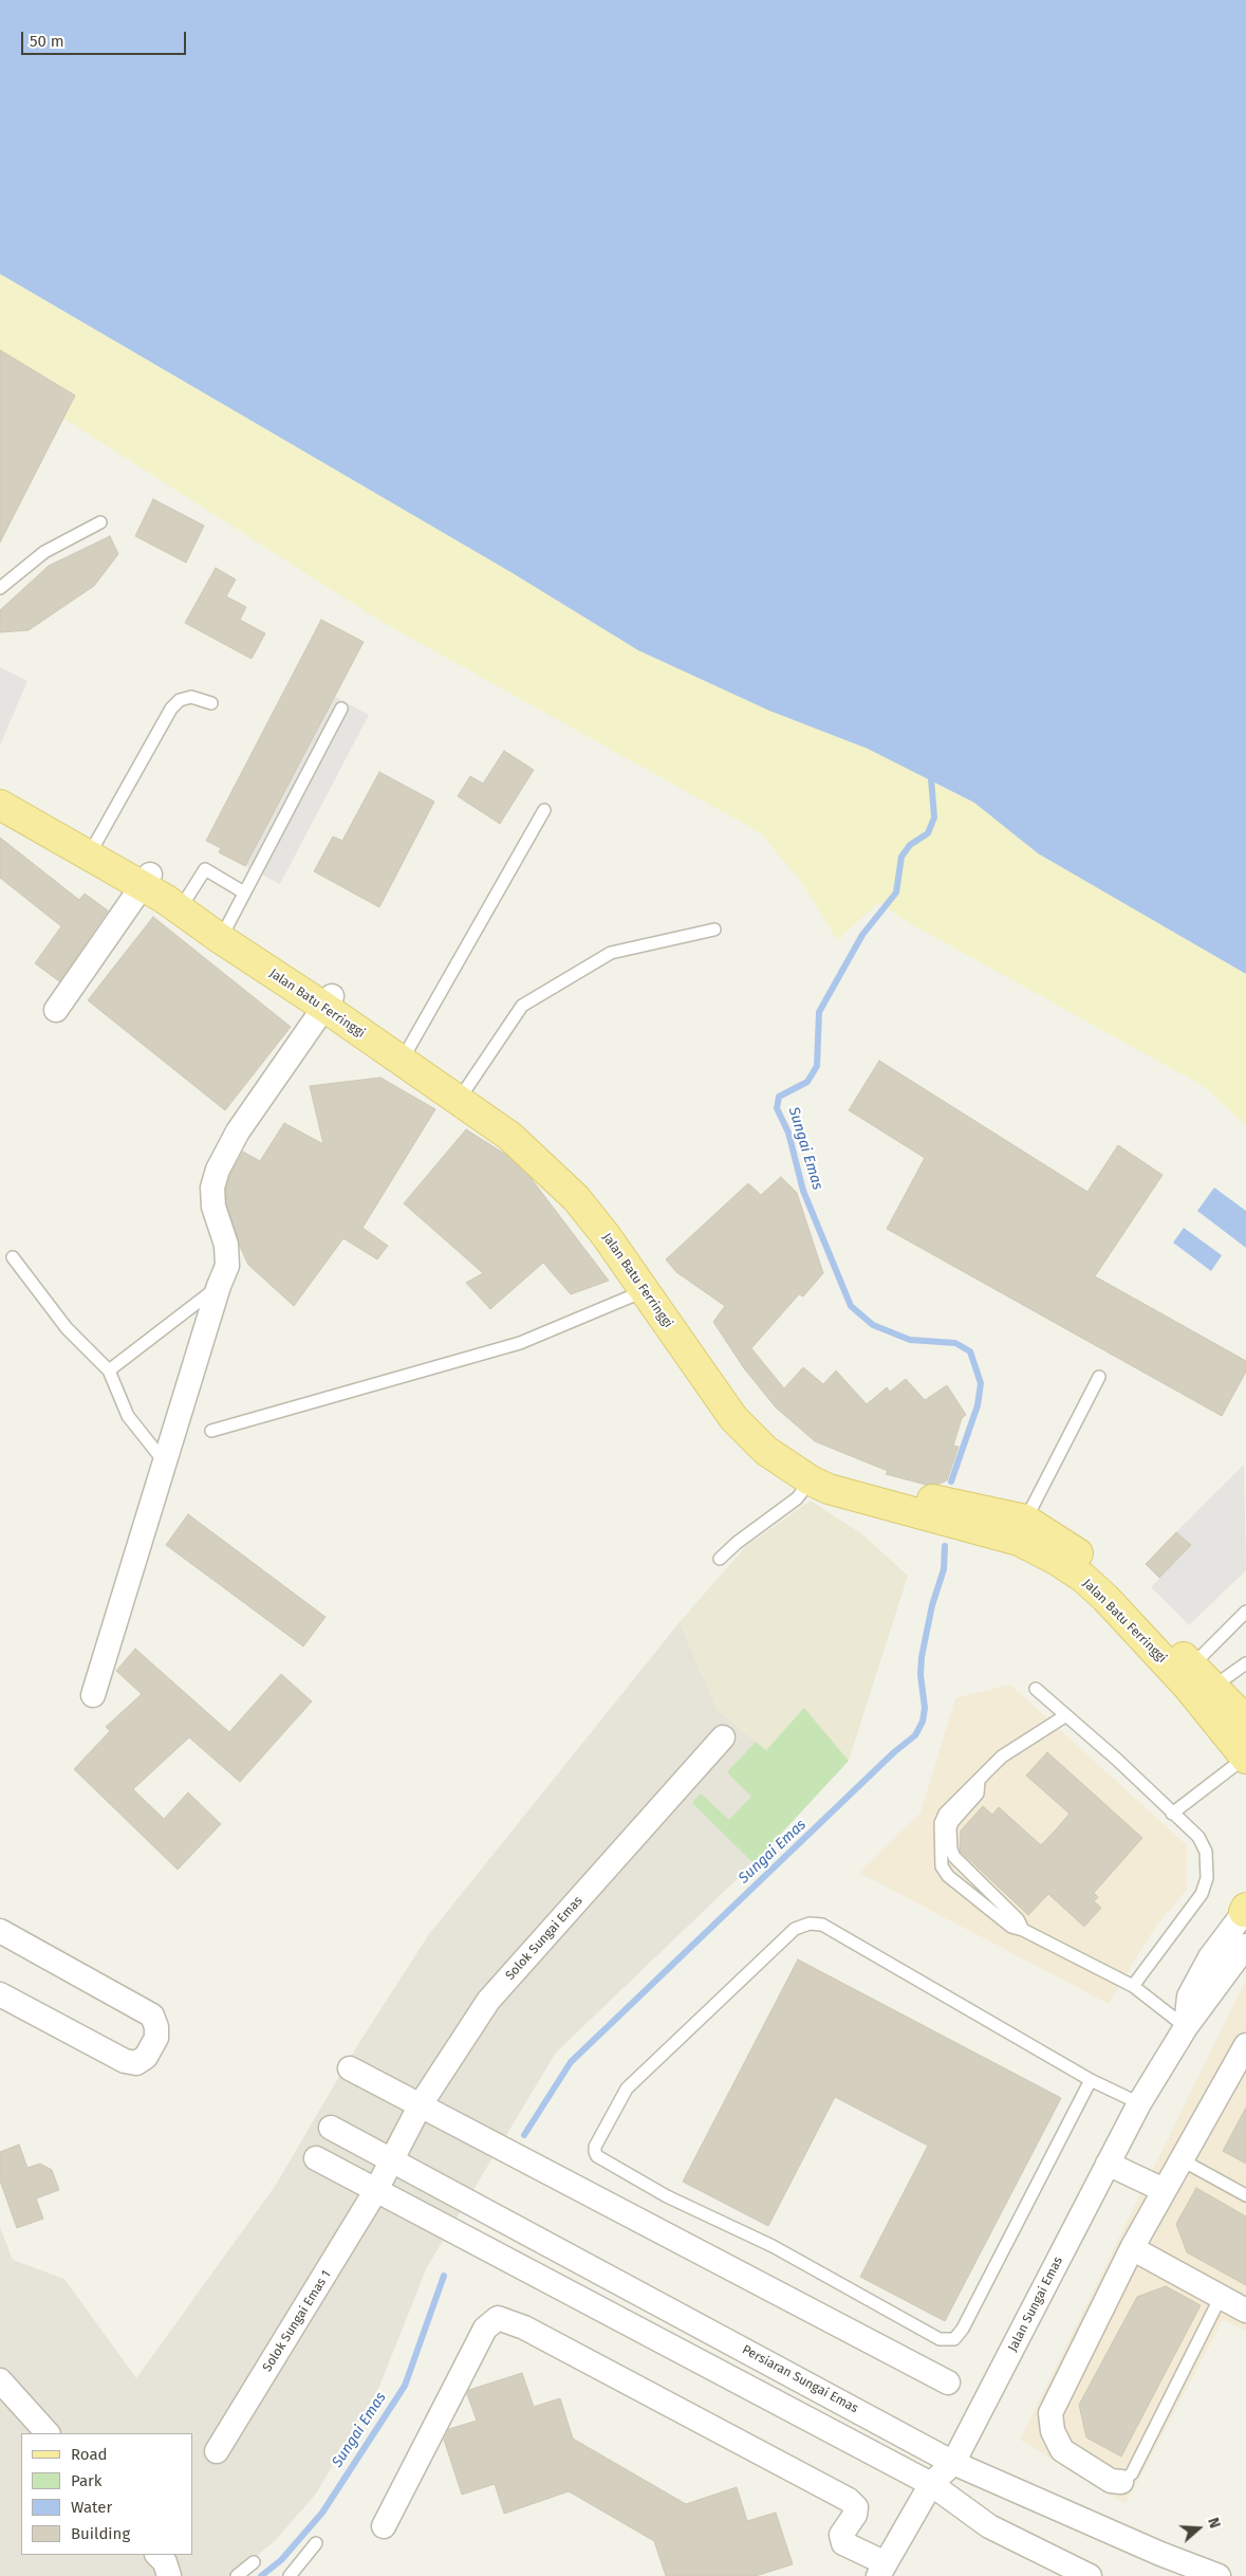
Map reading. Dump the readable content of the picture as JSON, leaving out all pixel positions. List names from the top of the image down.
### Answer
{
  "streets": {
    "main road": ["Jalan Batu Ferringgi"],
    "street": [
      "Solok Sungai Emas",
      "Jalan Sungai Emas",
      "Solok Sungai Emas 1",
      "Persiaran Sungai Emas"
    ]
  },
  "crossings": [
    ["Solok Sungai Emas", "Solok Sungai Emas 1"],
    ["Solok Sungai Emas", "Persiaran Sungai Emas"],
    ["Jalan Sungai Emas", "Persiaran Sungai Emas"],
    ["Solok Sungai Emas 1", "Persiaran Sungai Emas"]
  ],
  "water": ["Sungai Emas"],
  "legend": [
    "Road",
    "Park",
    "Water",
    "Building"
  ],
  "scale_bar": "50 m",
  "north": "right"
}
